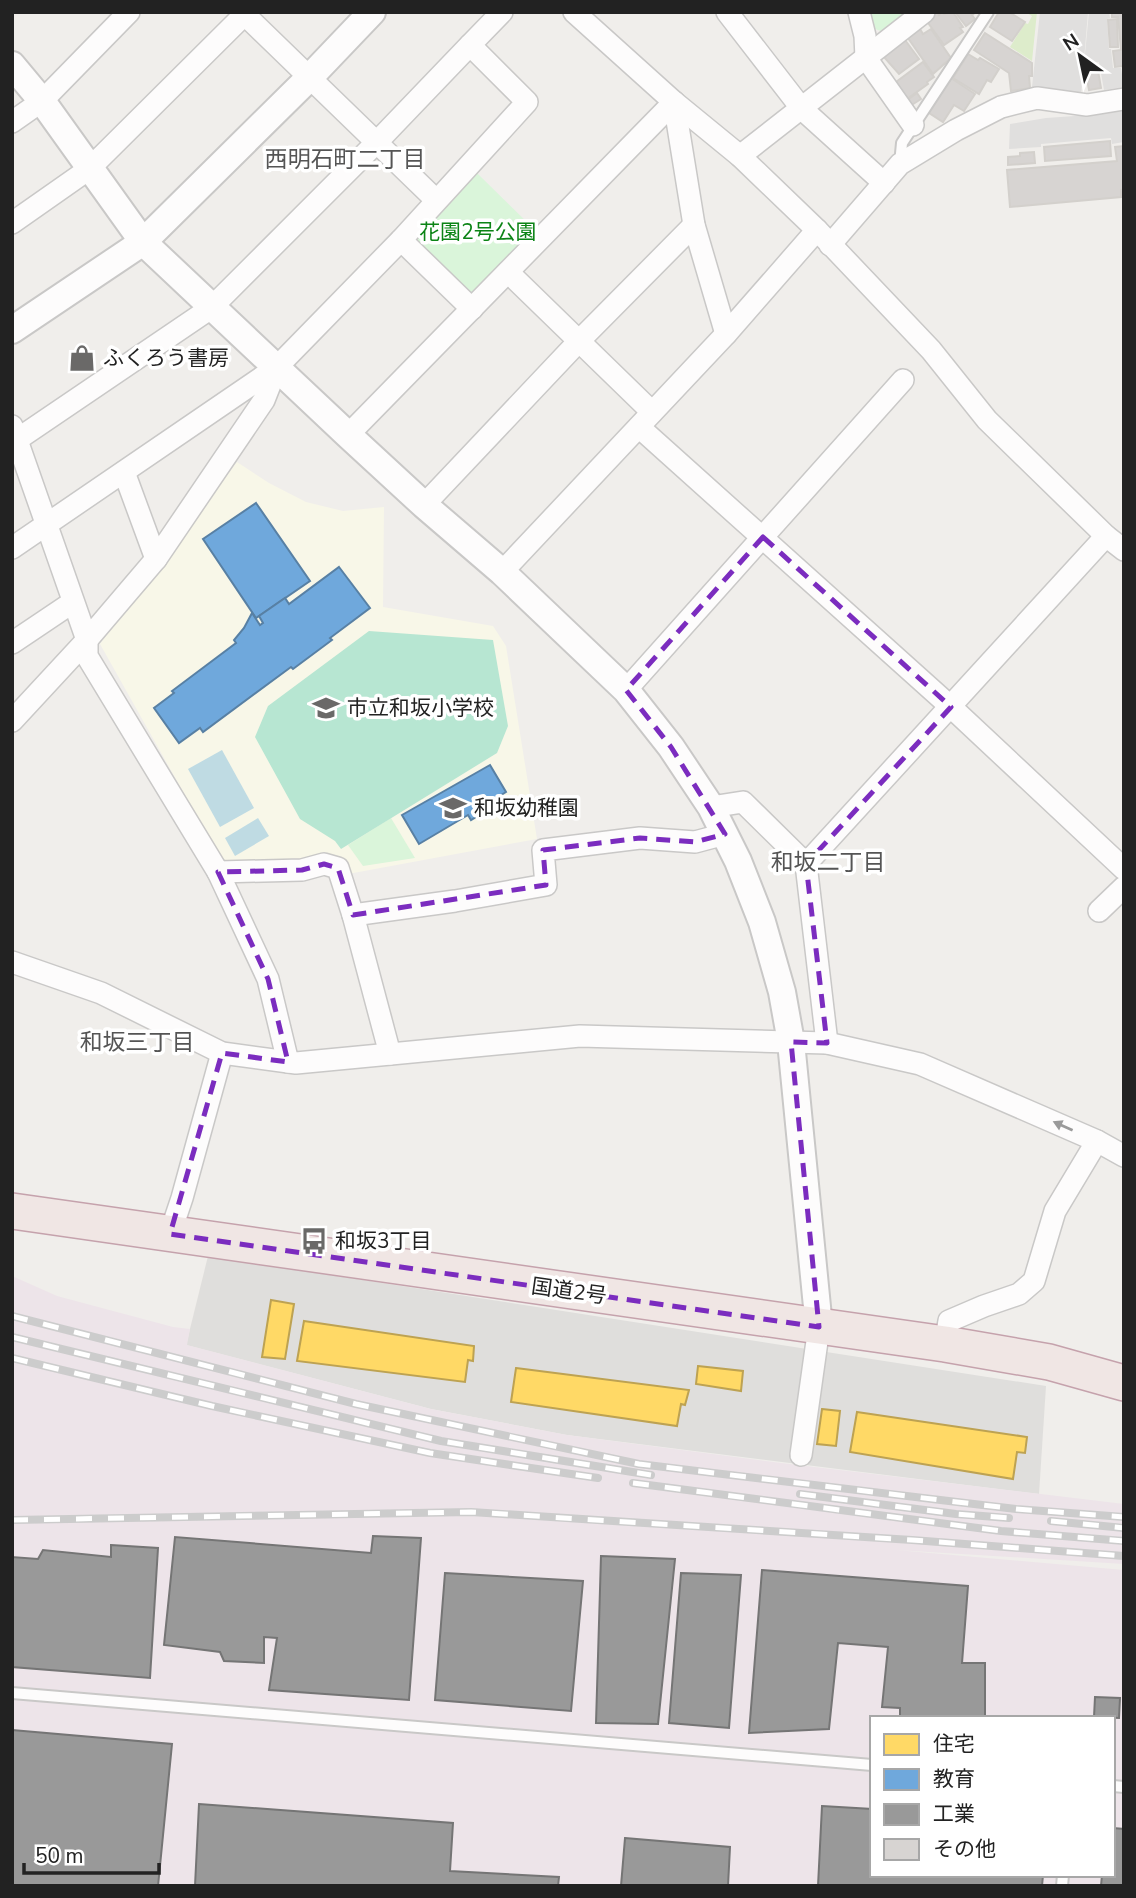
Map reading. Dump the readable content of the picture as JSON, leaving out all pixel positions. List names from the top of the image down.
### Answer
{
  "streets": {
    "highway": ["国道2号"]
  },
  "districts": ["西明石町二丁目", "和坂二丁目", "和坂三丁目"],
  "parks": ["花園2号公園"],
  "places": {
    "shop": ["ふくろう書房"],
    "school or university": ["市立和坂小学校", "和坂幼稚園"],
    "bus stop": ["和坂3丁目"]
  },
  "legend": [
    "住宅",
    "教育",
    "工業",
    "その他"
  ],
  "scale_bar": "50 m",
  "north": "top left"
}
